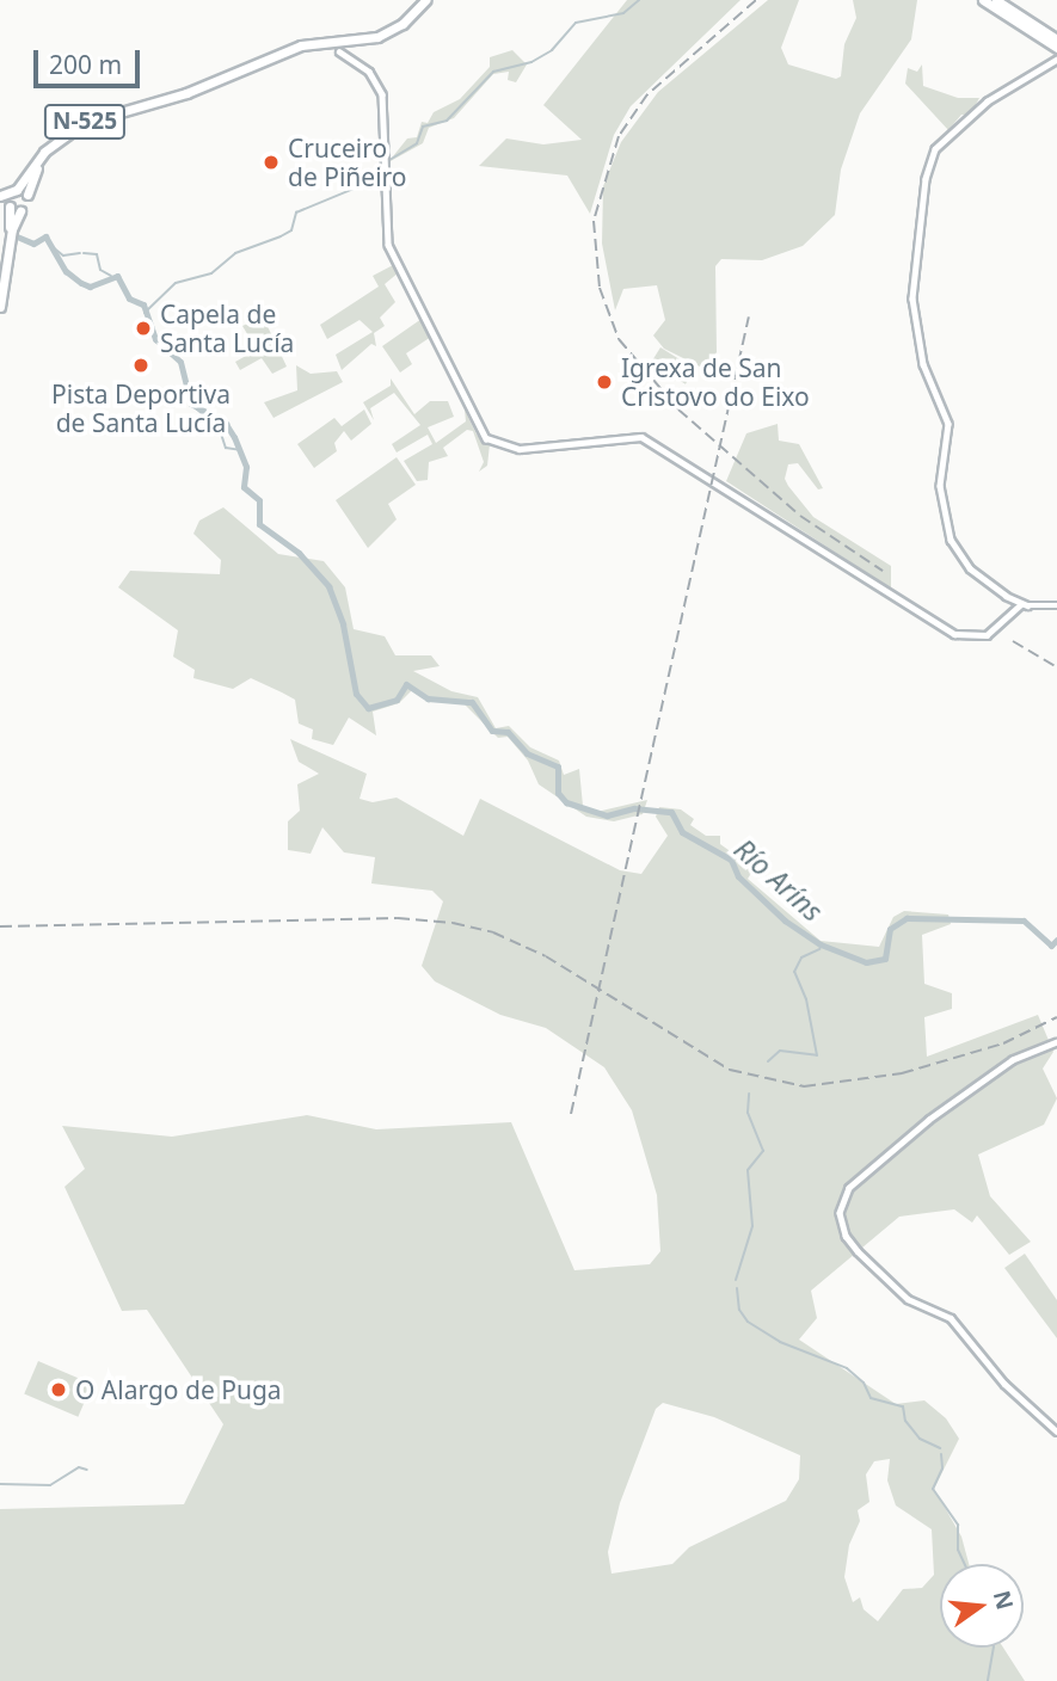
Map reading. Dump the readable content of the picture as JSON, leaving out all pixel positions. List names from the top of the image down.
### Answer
{
  "streets": {
    "highway": ["N-525"]
  },
  "water": ["Río Aríns"],
  "places": [
    "Cruceiro de Piñeiro",
    "Capela de Santa Lucía",
    "Pista Deportiva de Santa Lucía",
    "Igrexa de San Cristovo do Eixo",
    "O Alargo de Puga"
  ],
  "scale_bar": "200 m",
  "north": "right"
}
